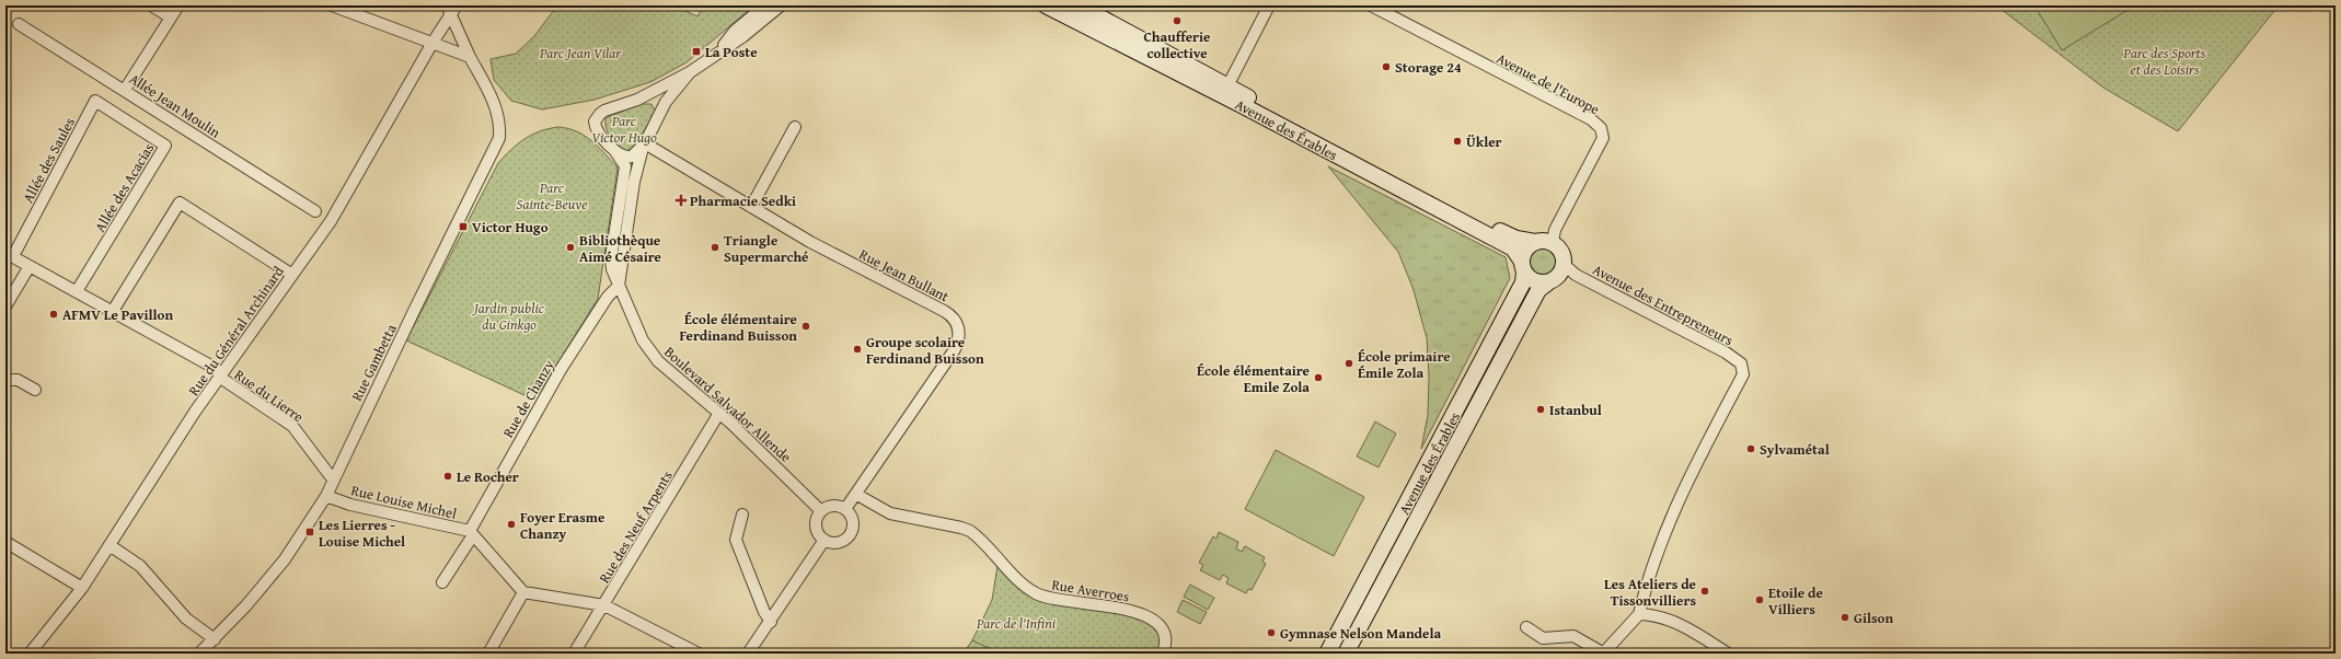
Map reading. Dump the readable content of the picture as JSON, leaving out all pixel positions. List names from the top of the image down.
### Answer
{
  "streets": {
    "main road": ["Avenue des Érables"],
    "street": [
      "Avenue de l'Europe",
      "Allée Jean Moulin",
      "Allée des Saules",
      "Allée des Acacias",
      "Rue Jean Bullant",
      "Avenue des Entrepreneurs",
      "Rue du Général Archinard",
      "Rue Gambetta",
      "Rue du Lierre",
      "Rue de Chanzy",
      "Boulevard Salvador Allende",
      "Rue Louise Michel",
      "Rue des Neuf Arpents",
      "Rue Averroes"
    ]
  },
  "crossings": [
    ["Avenue de l'Europe", "Avenue des Érables"],
    ["Avenue de l'Europe", "Avenue des Entrepreneurs"],
    ["Avenue des Érables", "Avenue des Entrepreneurs"],
    ["Allée des Saules", "Allée des Acacias"],
    ["Allée des Saules", "Rue du Lierre"],
    ["Allée des Acacias", "Rue du Lierre"],
    ["Rue Jean Bullant", "Boulevard Salvador Allende"],
    ["Rue Jean Bullant", "Rue Averroes"],
    ["Rue du Général Archinard", "Rue Gambetta"],
    ["Rue du Général Archinard", "Rue du Lierre"],
    ["Rue Gambetta", "Rue du Lierre"],
    ["Rue Gambetta", "Rue Louise Michel"],
    ["Rue de Chanzy", "Boulevard Salvador Allende"],
    ["Rue de Chanzy", "Rue Louise Michel"],
    ["Boulevard Salvador Allende", "Rue des Neuf Arpents"]
  ],
  "parks": [
    "Parc Jean Vilar",
    "Parc des Sports et des Loisirs",
    "Parc Victor Hugo",
    "Parc Sainte-Beuve",
    "Jardin public du Ginkgo",
    "Parc de l'Infini"
  ],
  "places": {
    "other": [
      "Chaufferie collective",
      "Storage 24",
      "Ükler",
      "Bibliothèque Aimé Césaire",
      "Triangle Supermarché",
      "AFMV Le Pavillon",
      "École élémentaire Ferdinand Buisson",
      "Groupe scolaire Ferdinand Buisson",
      "École primaire Émile Zola",
      "École élémentaire Emile Zola",
      "Istanbul",
      "Sylvamétal",
      "Le Rocher",
      "Foyer Erasme Chanzy",
      "Les Ateliers de Tissonvilliers",
      "Etoile de Villiers",
      "Gilson",
      "Gymnase Nelson Mandela"
    ],
    "transit": ["La Poste", "Victor Hugo", "Les Lierres - Louise Michel"],
    "health": ["Pharmacie Sedki"]
  }
}
